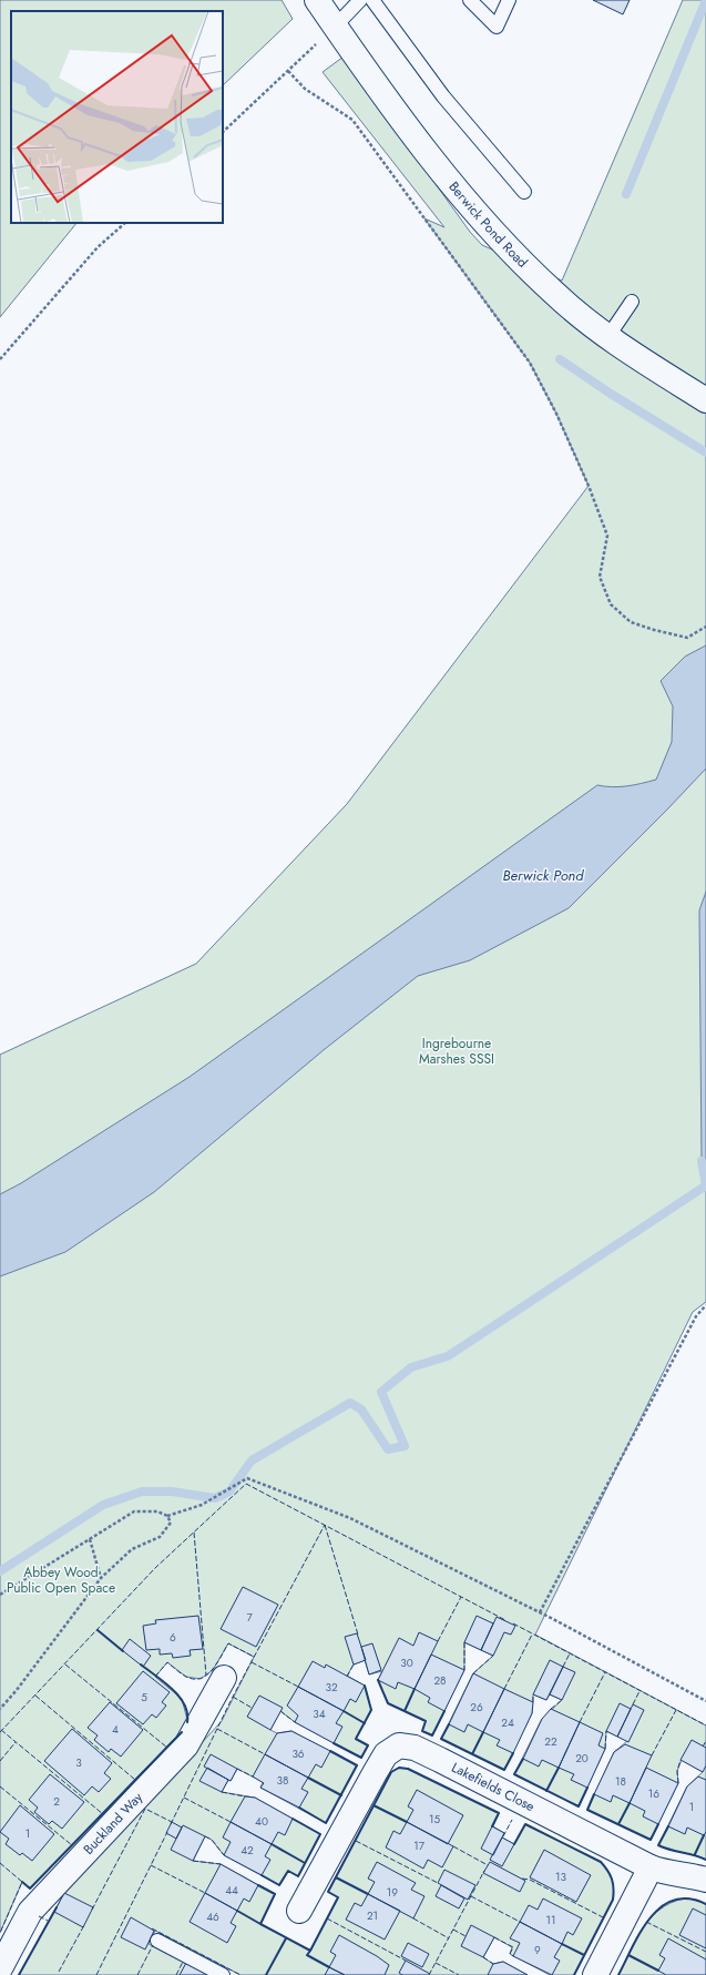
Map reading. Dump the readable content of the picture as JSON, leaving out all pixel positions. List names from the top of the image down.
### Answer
{
  "streets": {
    "street": ["Berwick Pond Road", "Lakefields Close", "Buckland Way"]
  },
  "water": ["Berwick Pond"],
  "parks": ["Ingrebourne Marshes SSSI", "Abbey Wood Public Open Space"],
  "house_numbers": [
    "7",
    "6",
    "30",
    "28",
    "32",
    "5",
    "26",
    "34",
    "24",
    "4",
    "22",
    "36",
    "20",
    "3",
    "38",
    "18",
    "16",
    "2",
    "1",
    "15",
    "40",
    "1",
    "17",
    "42",
    "13",
    "44",
    "19",
    "21",
    "46",
    "11",
    "9"
  ]
}
